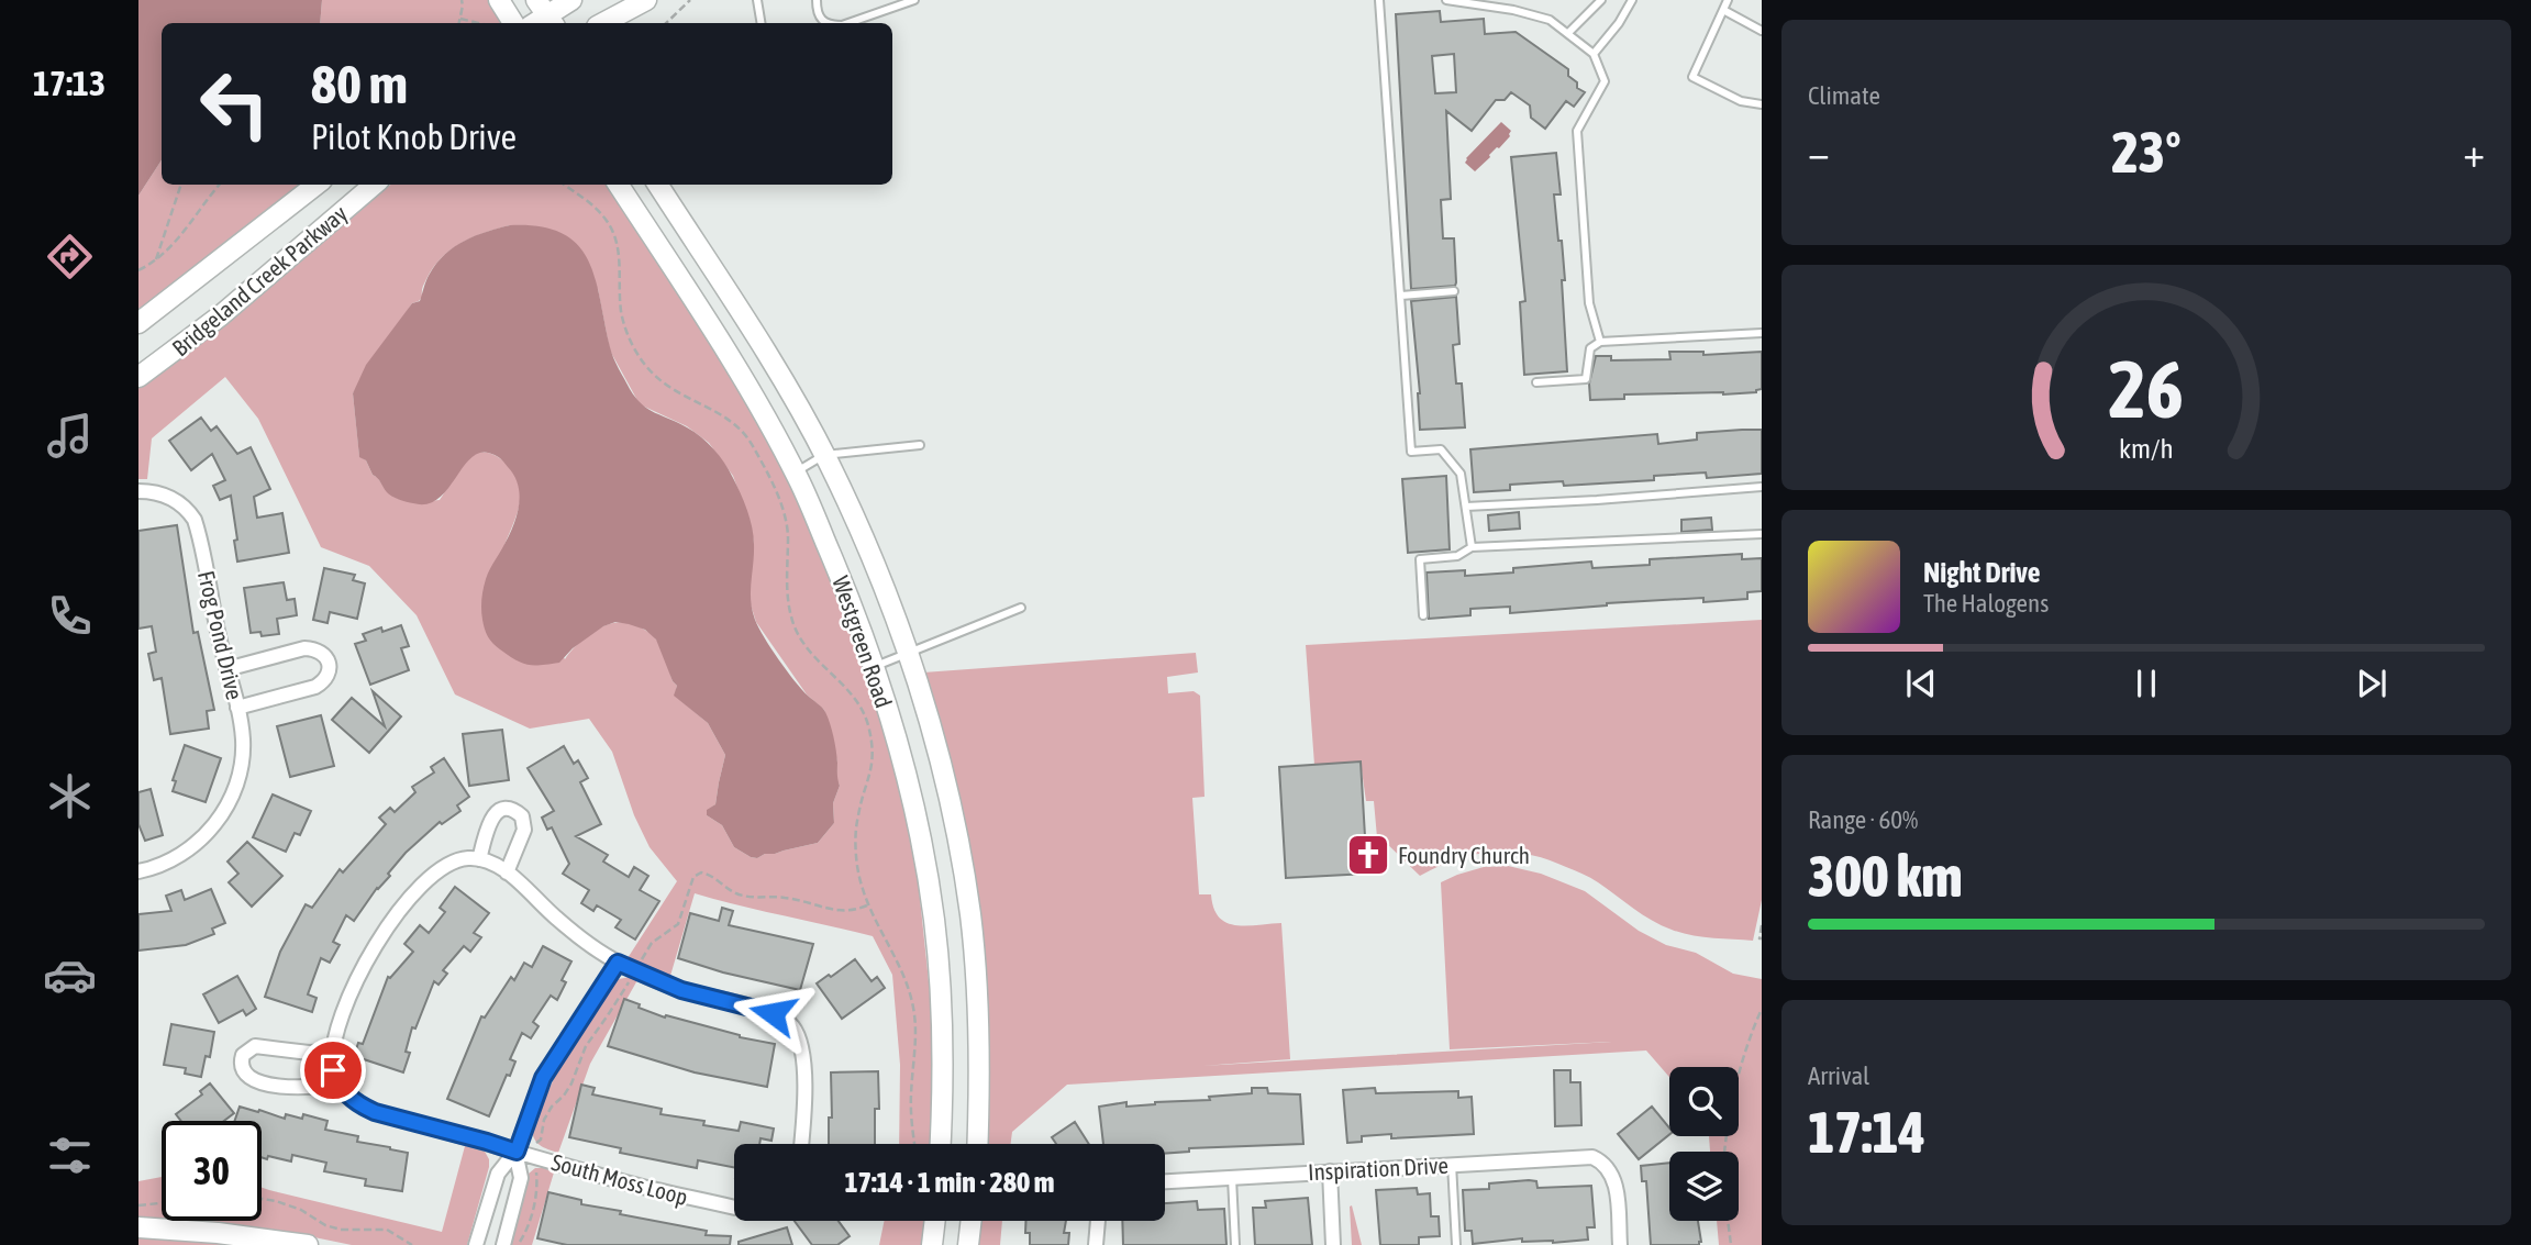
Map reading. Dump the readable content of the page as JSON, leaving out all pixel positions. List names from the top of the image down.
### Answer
{
  "streets": {
    "street": [
      "Bridgeland Creek Parkway",
      "Frog Pond Drive",
      "Westgreen Road",
      "Inspiration Drive",
      "South Moss Loop"
    ]
  },
  "places": {
    "church": ["Foundry Church"]
  },
  "page": {
    "tabs": "17:13",
    "tile": [
      "Climate",
      ["Range · 60%", "300 km"],
      ["Arrival", "17:14"]
    ],
    "turn": ["80 m", "Pilot Knob Drive"],
    "heat": ["−", "23°", "+"],
    "song": ["Night Drive", "The Halogens"],
    "limit": "30",
    "trip": "17:14 · 1 min · 280 m",
    "gauge": ["26", "km/h"]
  }
}
